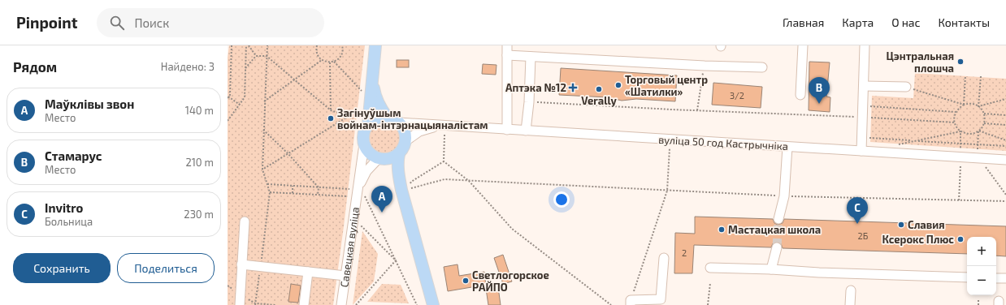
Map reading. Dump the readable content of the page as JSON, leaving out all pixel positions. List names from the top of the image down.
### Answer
{
  "streets": {
    "street": ["вуліца 50 год Кастрычніка", "Савецкая вуліца"]
  },
  "crossings": [
    ["вуліца 50 год Кастрычніка", "Савецкая вуліца"]
  ],
  "places": {
    "other": [
      "Цэнтральная плошча",
      "Торговый центр «Шатилки»",
      "Verally",
      "Загінуўшым войнам-інтэрнацыяналістам",
      "Славия",
      "Мастацкая школа",
      "Ксерокс Плюс",
      "Светлогорское РАЙПО"
    ],
    "health": ["Аптэка №12"]
  },
  "house_numbers": ["3/2", "2Б", "2"],
  "page": {
    "header": "Pinpoint",
    "search": "Поиск",
    "nav": [
      "Главная",
      "Карта",
      "О нас",
      "Контакты"
    ],
    "heading": ["Рядом", "Найдено: 3"],
    "pins": ["B", "A", "C"],
    "list": [
      {
        "mark": "A",
        "name": "Маўклівы звон",
        "note": "Место",
        "value": "140 m"
      },
      {
        "mark": "B",
        "name": "Стамарус",
        "note": "Место",
        "value": "210 m"
      },
      {
        "mark": "C",
        "name": "Invitro",
        "note": "Больница",
        "value": "230 m"
      }
    ],
    "map_buttons": ["+", "−"],
    "buttons": ["Сохранить", "Поделиться"]
  }
}
